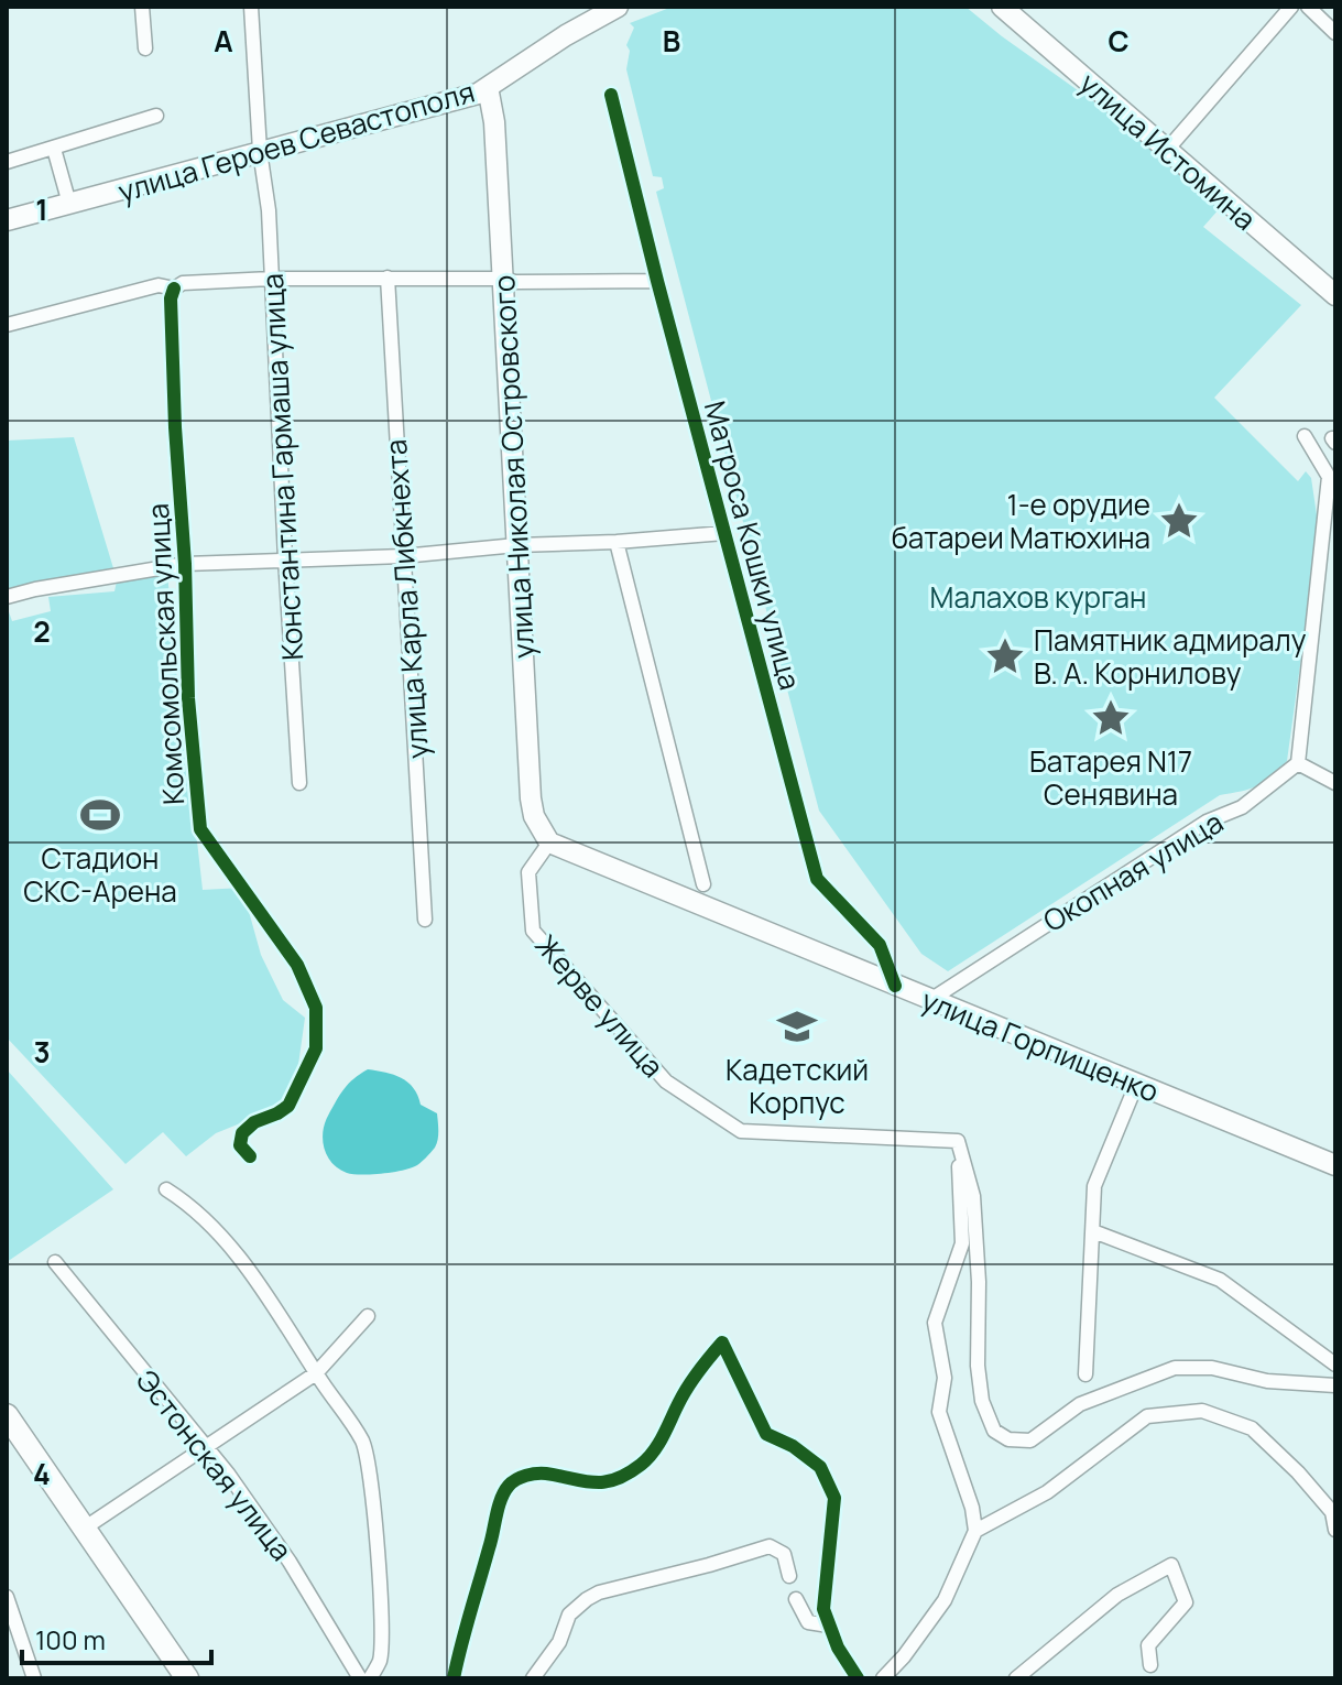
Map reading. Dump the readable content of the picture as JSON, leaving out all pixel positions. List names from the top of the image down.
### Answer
{
  "streets": {
    "main road": [
      "улица Героев Севастополя",
      "улица Истомина",
      "улица Николая Островского",
      "улица Горпищенко"
    ],
    "street": [
      "Константина Гармаша улица",
      "Матроса Кошки улица",
      "улица Карла Либкнехта",
      "Комсомольская улица",
      "Окопная улица",
      "Жерве улица",
      "Эстонская улица"
    ]
  },
  "crossings": [
    ["улица Героев Севастополя", "Константина Гармаша улица"],
    ["улица Героев Севастополя", "улица Николая Островского"],
    ["улица Николая Островского", "Жерве улица"],
    ["улица Николая Островского", "улица Горпищенко"],
    ["Матроса Кошки улица", "улица Горпищенко"],
    ["Окопная улица", "улица Горпищенко"],
    ["Жерве улица", "улица Горпищенко"]
  ],
  "parks": ["Малахов курган"],
  "places": {
    "place": ["1-е орудие батареи Матюхина", "Памятник адмиралу В. А. Корнилову", "Батарея N17 Сенявина"],
    "sports": ["Стадион СКС-Арена"],
    "school or university": ["Кадетский Корпус"]
  },
  "scale_bar": "100 m",
  "grid": {
    "columns": ["A", "B", "C"],
    "rows": [
      "1",
      "2",
      "3",
      "4"
    ]
  }
}
